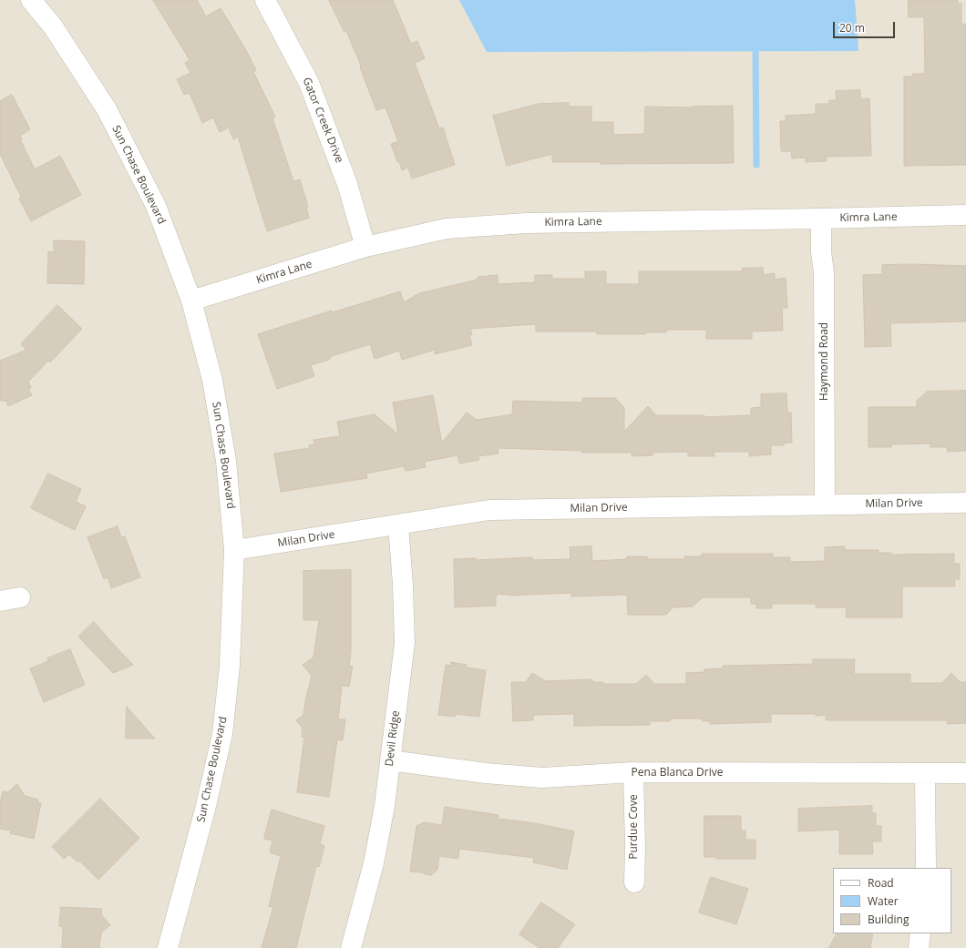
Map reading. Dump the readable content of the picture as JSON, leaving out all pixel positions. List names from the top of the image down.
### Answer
{
  "streets": {
    "street": [
      "Gator Creek Drive",
      "Sun Chase Boulevard",
      "Kimra Lane",
      "Haymond Road",
      "Milan Drive",
      "Devil Ridge",
      "Pena Blanca Drive",
      "Purdue Cove"
    ]
  },
  "crossings": [
    ["Gator Creek Drive", "Kimra Lane"],
    ["Sun Chase Boulevard", "Kimra Lane"],
    ["Sun Chase Boulevard", "Milan Drive"],
    ["Kimra Lane", "Haymond Road"],
    ["Haymond Road", "Milan Drive"],
    ["Milan Drive", "Devil Ridge"],
    ["Devil Ridge", "Pena Blanca Drive"],
    ["Pena Blanca Drive", "Purdue Cove"]
  ],
  "legend": ["Road", "Water", "Building"],
  "scale_bar": "20 m"
}
